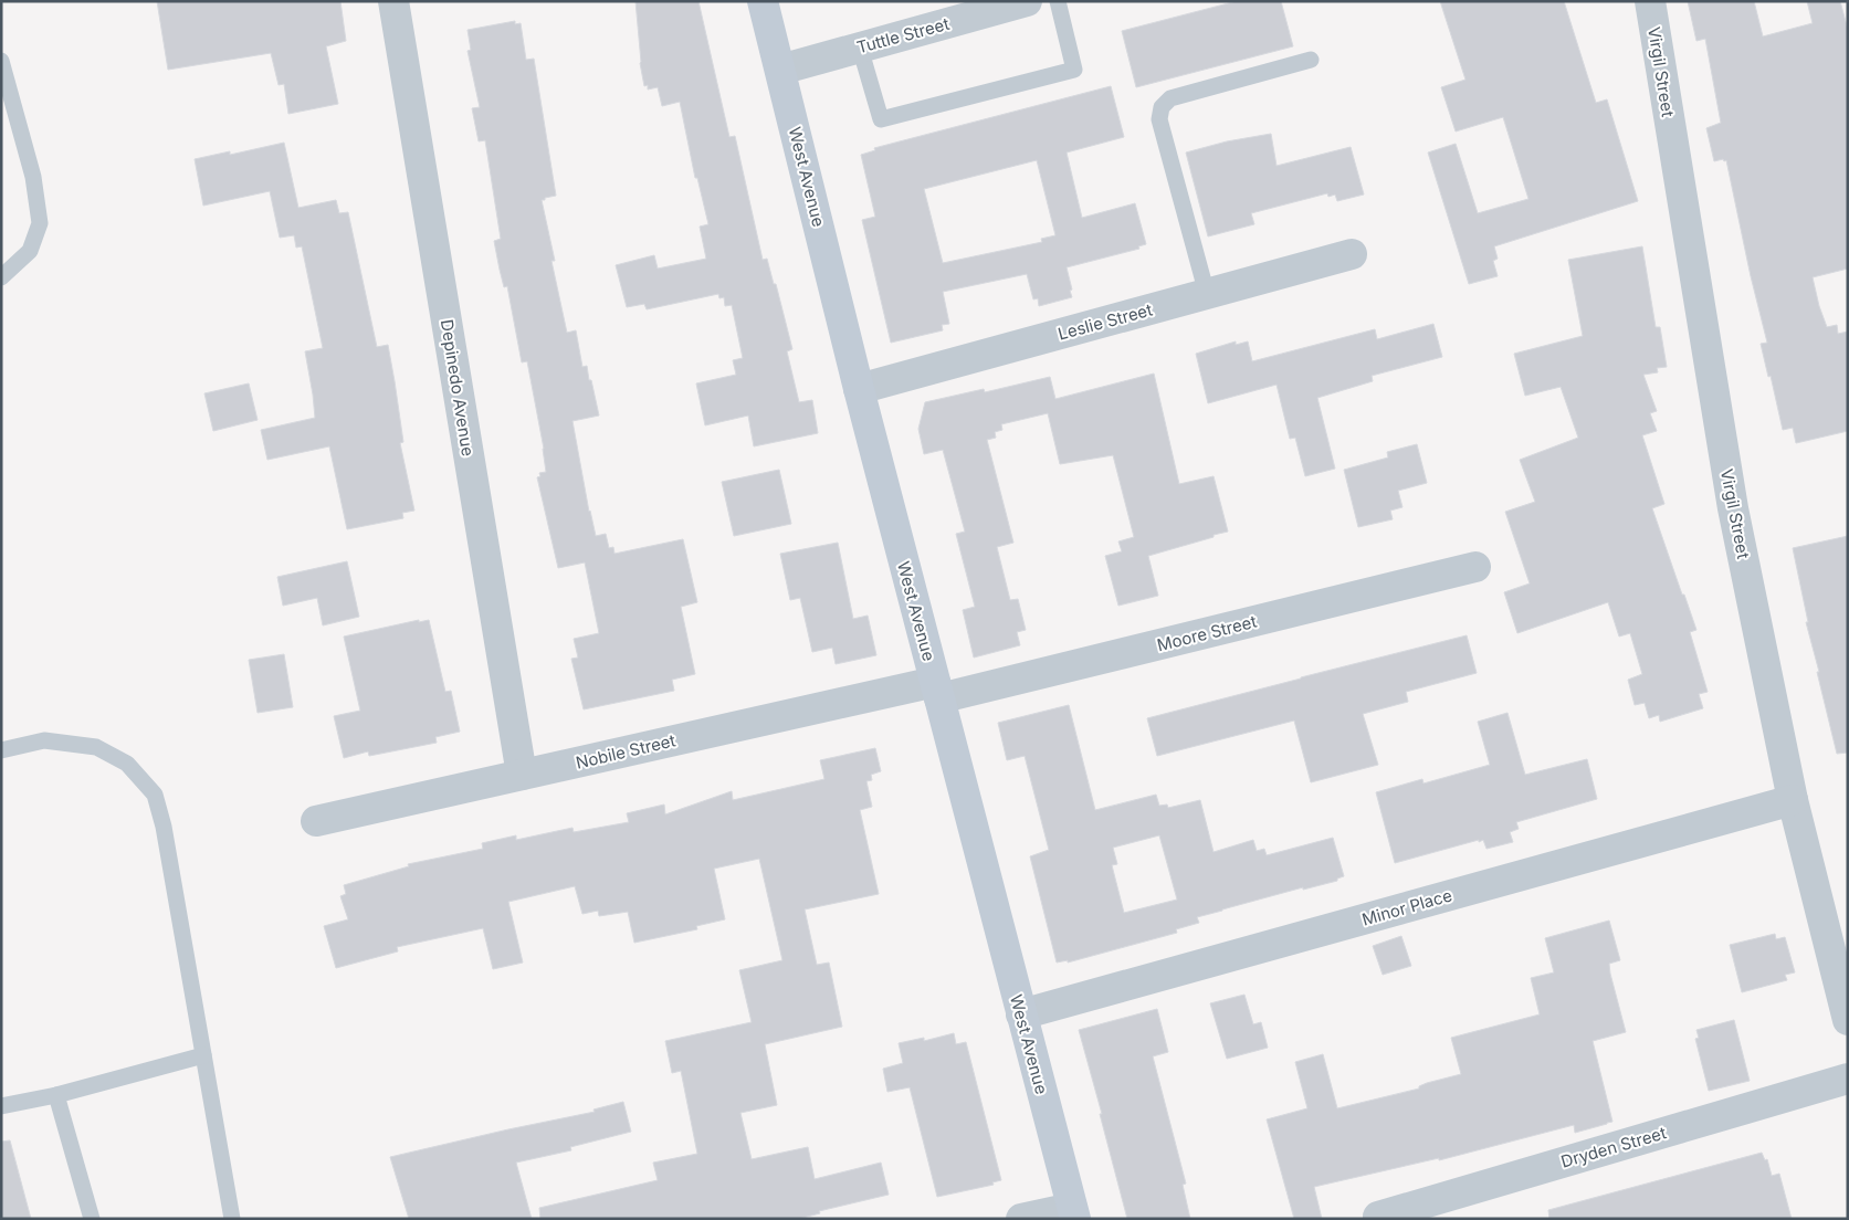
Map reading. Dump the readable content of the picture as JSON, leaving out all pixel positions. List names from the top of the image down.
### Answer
{
  "streets": {
    "main road": ["West Avenue"],
    "street": [
      "Tuttle Street",
      "Virgil Street",
      "Leslie Street",
      "Depinedo Avenue",
      "Moore Street",
      "Nobile Street",
      "Minor Place",
      "Dryden Street"
    ]
  },
  "crossings": [
    ["Tuttle Street", "West Avenue"],
    ["Virgil Street", "Minor Place"],
    ["West Avenue", "Leslie Street"],
    ["West Avenue", "Moore Street"],
    ["West Avenue", "Nobile Street"],
    ["West Avenue", "Minor Place"],
    ["Depinedo Avenue", "Nobile Street"],
    ["Moore Street", "Nobile Street"]
  ]
}
